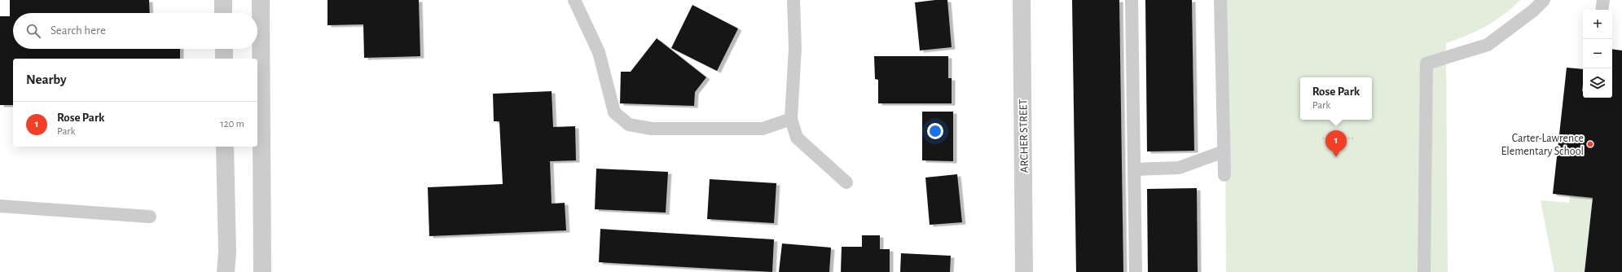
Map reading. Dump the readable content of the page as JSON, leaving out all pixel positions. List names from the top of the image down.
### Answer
{
  "streets": {
    "street": ["ARCHER STREET"]
  },
  "places": ["Carter-Lawrence Elementary School"],
  "page": {
    "map_buttons": ["+", "−"],
    "search": "Search here",
    "heading": "Nearby",
    "popup": ["Rose Park", "Park"],
    "list": [
      {
        "mark": "1",
        "name": "Rose Park",
        "note": "Park",
        "value": "120 m"
      }
    ],
    "pins": "1"
  }
}
